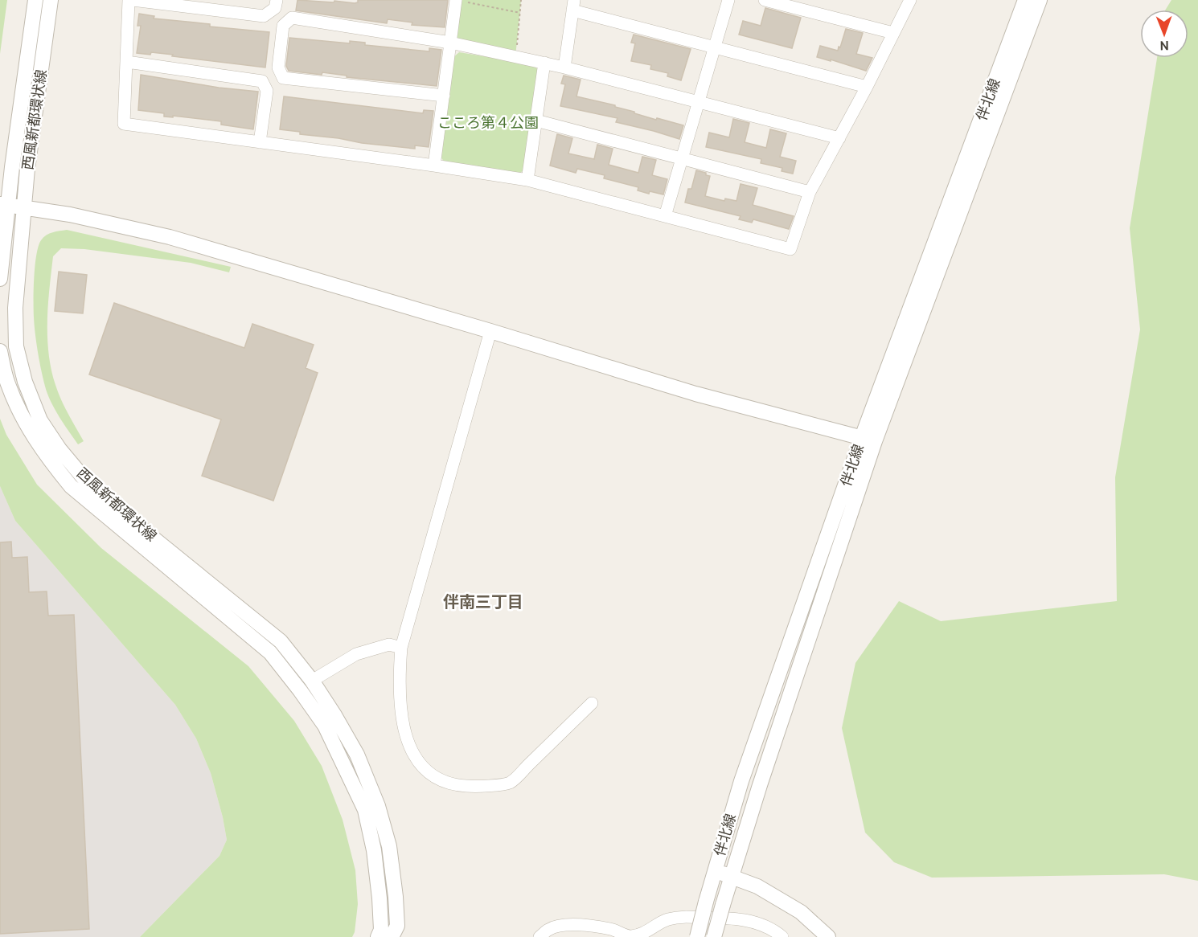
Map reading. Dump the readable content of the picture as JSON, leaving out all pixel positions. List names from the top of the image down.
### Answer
{
  "streets": {
    "street": ["伴北線", "西風新都環状線"]
  },
  "districts": ["伴南三丁目"],
  "parks": ["こころ第４公園"],
  "north": "bottom"
}
